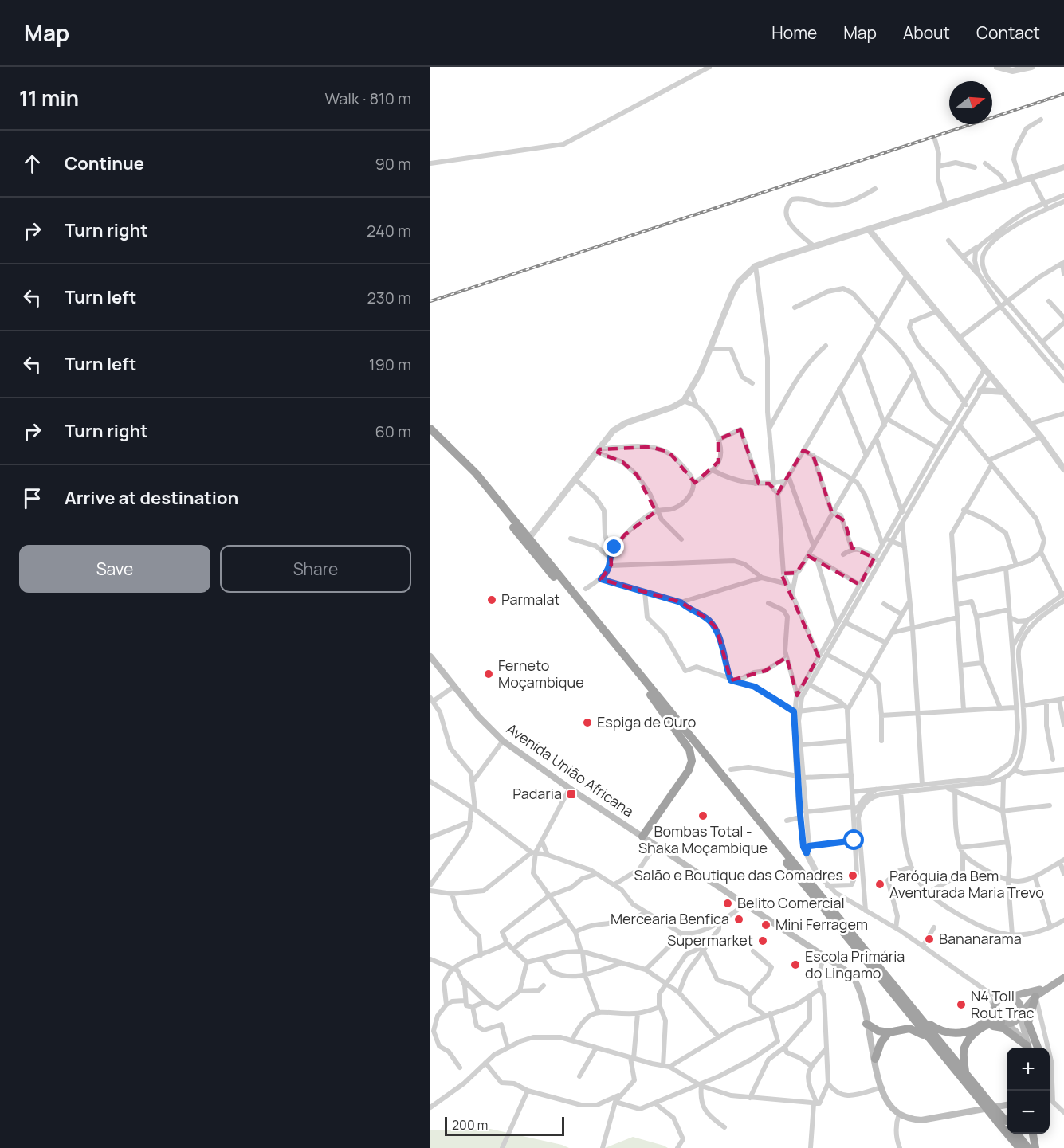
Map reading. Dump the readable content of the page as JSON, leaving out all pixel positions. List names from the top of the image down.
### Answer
{
  "streets": {
    "main road": ["Avenida União Africana"]
  },
  "places": {
    "other": [
      "Parmalat",
      "Ferneto Moçambique",
      "Espiga de Ouro",
      "Bombas Total - Shaka Moçambique",
      "Salão e Boutique das Comadres",
      "Paróquia da Bem Aventurada Maria Trevo",
      "Belito Comercial",
      "Mercearia Benfica",
      "Mini Ferragem",
      "Bananarama",
      "Supermarket",
      "Escola Primária do Lingamo",
      "N4 Toll Rout Trac"
    ],
    "transit": ["Padaria"]
  },
  "scale_bar": "200 m",
  "north": "right",
  "page": {
    "header": "Map",
    "nav": [
      "Home",
      "Map",
      "About",
      "Contact"
    ],
    "heading": ["11 min", "Walk · 810 m"],
    "list": [
      ["Continue", "90 m"],
      ["Turn right", "240 m"],
      ["Turn left", "230 m"],
      ["Turn left", "190 m"],
      ["Turn right", "60 m"],
      "Arrive at destination"
    ],
    "buttons": ["Save", "Share"],
    "map_buttons": ["+", "−"],
    "scale": "200 m"
  }
}
